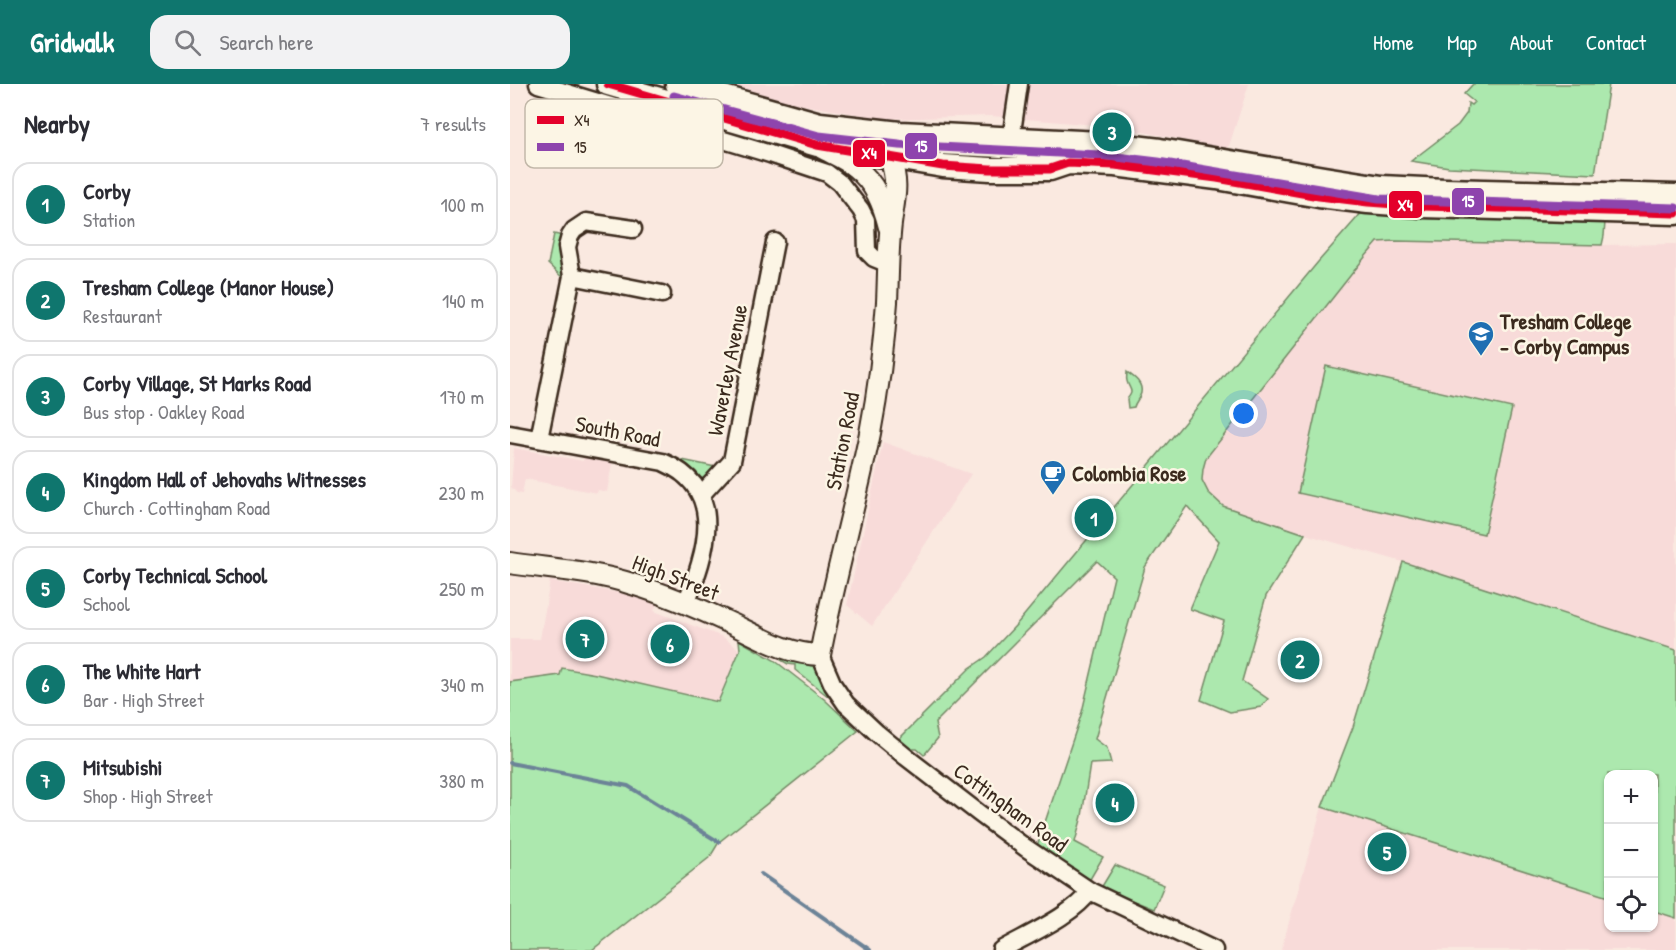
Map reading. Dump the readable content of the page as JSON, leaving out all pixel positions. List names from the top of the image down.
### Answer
{
  "streets": {
    "main road": ["Station Road", "High Street"],
    "street": ["Waverley Avenue", "South Road", "Cottingham Road"]
  },
  "crossings": [
    ["Waverley Avenue", "South Road"],
    ["Station Road", "High Street"],
    ["Station Road", "Cottingham Road"],
    ["High Street", "Cottingham Road"]
  ],
  "places": {
    "school or university": ["Tresham College - Corby Campus"],
    "cafe": ["Colombia Rose"]
  },
  "lines": ["transit line X4", "transit line 15"],
  "legend": ["X4", "15"],
  "page": {
    "header": "Gridwalk",
    "search": "Search here",
    "nav": [
      "Home",
      "Map",
      "About",
      "Contact"
    ],
    "heading": ["Nearby", "7 results"],
    "pins": [
      "3",
      "1",
      "7",
      "6",
      "2",
      "4",
      "5"
    ],
    "list": [
      {
        "mark": "1",
        "name": "Corby",
        "note": "Station",
        "value": "100 m"
      },
      {
        "mark": "2",
        "name": "Tresham College (Manor House)",
        "note": "Restaurant",
        "value": "140 m"
      },
      {
        "mark": "3",
        "name": "Corby Village, St Marks Road",
        "note": "Bus stop · Oakley Road",
        "value": "170 m"
      },
      {
        "mark": "4",
        "name": "Kingdom Hall of Jehovahs Witnesses",
        "note": "Church · Cottingham Road",
        "value": "230 m"
      },
      {
        "mark": "5",
        "name": "Corby Technical School",
        "note": "School",
        "value": "250 m"
      },
      {
        "mark": "6",
        "name": "The White Hart",
        "note": "Bar · High Street",
        "value": "340 m"
      },
      {
        "mark": "7",
        "name": "Mitsubishi",
        "note": "Shop · High Street",
        "value": "380 m"
      }
    ],
    "map_buttons": ["+", "−"]
  }
}
